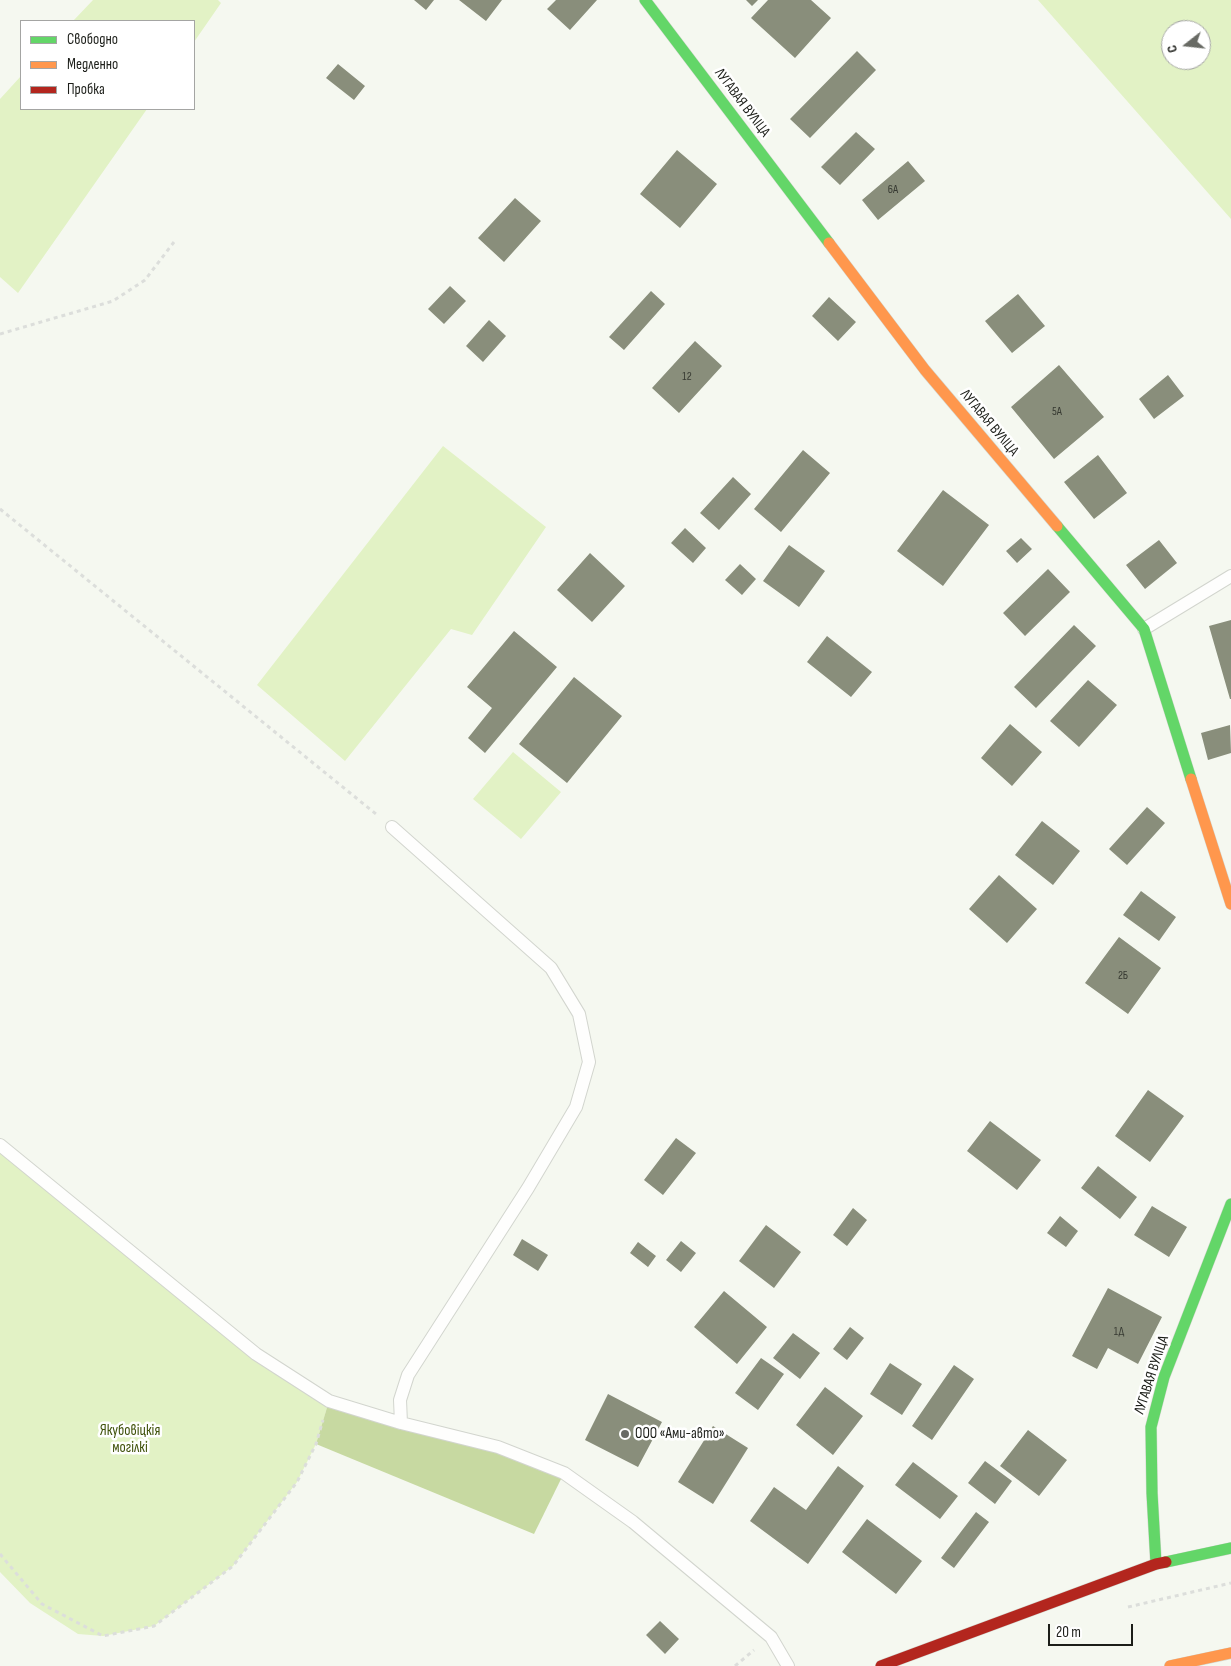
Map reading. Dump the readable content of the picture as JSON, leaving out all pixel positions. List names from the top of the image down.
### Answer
{
  "streets": {
    "main road": ["ЛУГАВАЯ ВУЛІЦА"]
  },
  "parks": ["Якубовіцкія могілкі"],
  "places": ["ООО «Ами-авто»"],
  "house_numbers": [
    "6А",
    "12",
    "5А",
    "2Б",
    "1Д"
  ],
  "legend": ["Свободно", "Медленно", "Пробка"],
  "scale_bar": "20 m",
  "north": "left"
}
